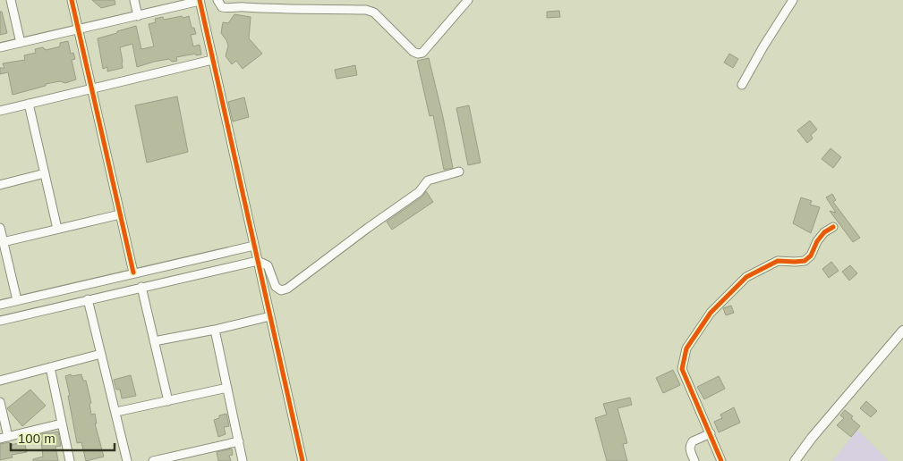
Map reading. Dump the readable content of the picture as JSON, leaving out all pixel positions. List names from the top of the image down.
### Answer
{
  "scale_bar": "100 m"
}
